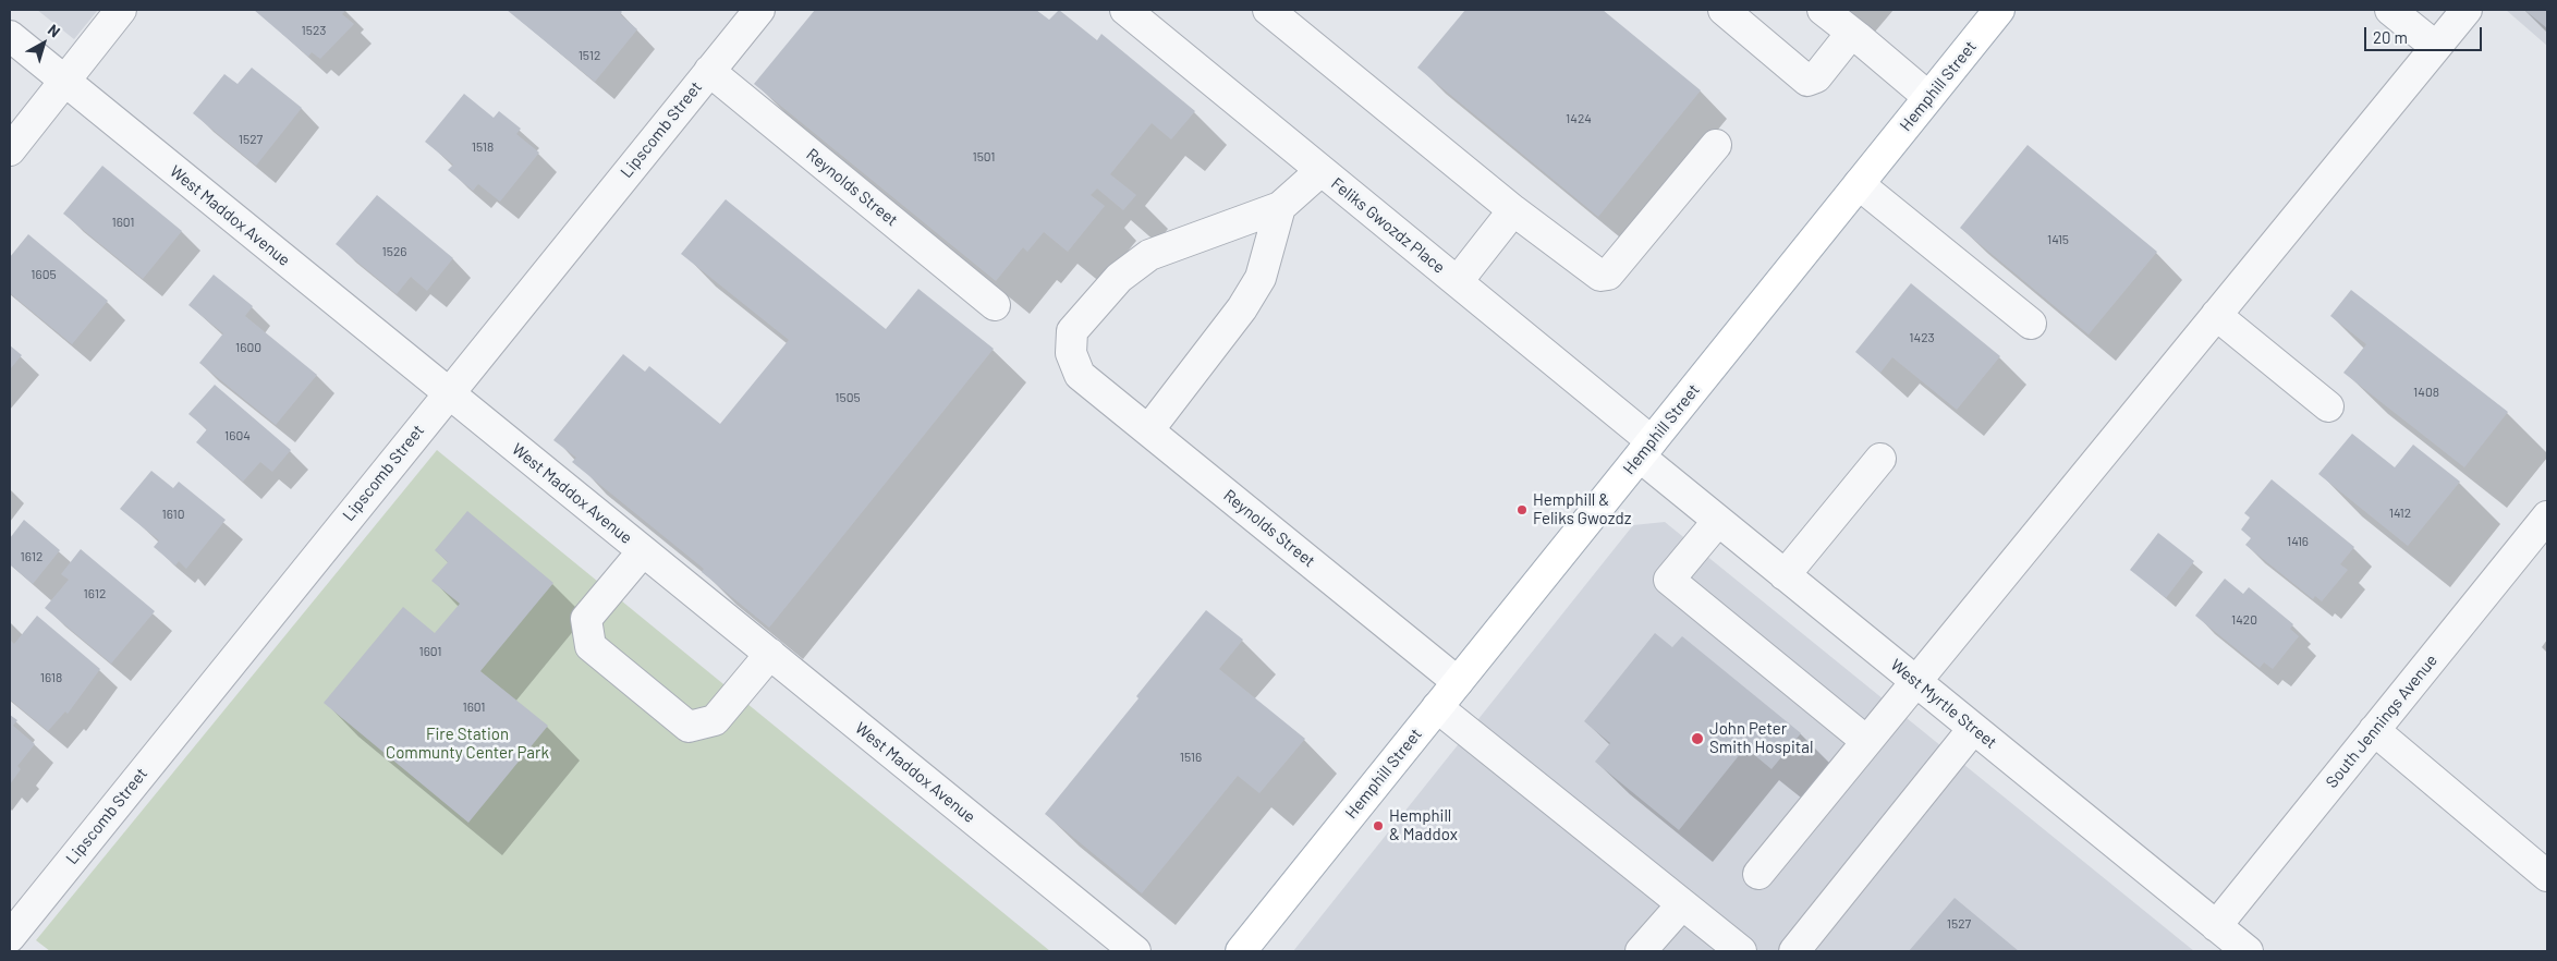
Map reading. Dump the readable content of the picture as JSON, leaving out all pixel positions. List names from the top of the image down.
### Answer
{
  "streets": {
    "main road": ["Hemphill Street"],
    "street": [
      "Lipscomb Street",
      "Reynolds Street",
      "West Maddox Avenue",
      "Feliks Gwozdz Place",
      "West Myrtle Street",
      "South Jennings Avenue"
    ]
  },
  "crossings": [
    ["Hemphill Street", "Reynolds Street"],
    ["Hemphill Street", "Feliks Gwozdz Place"],
    ["Hemphill Street", "West Myrtle Street"],
    ["Lipscomb Street", "Reynolds Street"],
    ["Lipscomb Street", "West Maddox Avenue"],
    ["Feliks Gwozdz Place", "West Myrtle Street"],
    ["West Myrtle Street", "South Jennings Avenue"]
  ],
  "parks": ["Fire Station Communty Center Park"],
  "places": ["Hemphill & Feliks Gwozdz", "John Peter Smith Hospital", "Hemphill & Maddox"],
  "house_numbers": [
    "1523",
    "1512",
    "1424",
    "1527",
    "1518",
    "1501",
    "1601",
    "1415",
    "1526",
    "1605",
    "1423",
    "1600",
    "1408",
    "1505",
    "1604",
    "1412",
    "1610",
    "1416",
    "1612",
    "1612",
    "1420",
    "1601",
    "1618",
    "1601",
    "1516",
    "1527"
  ],
  "scale_bar": "20 m",
  "north": "top right"
}
